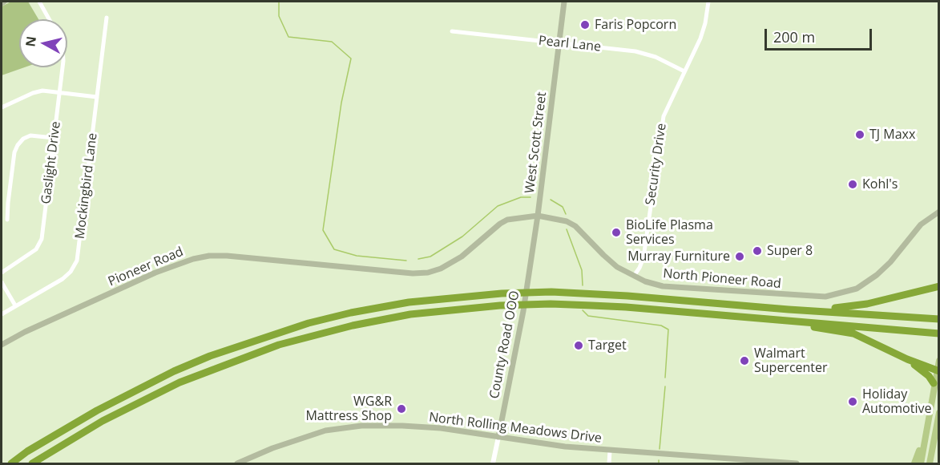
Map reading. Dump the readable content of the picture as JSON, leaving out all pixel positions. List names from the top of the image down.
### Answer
{
  "streets": {
    "main road": [
      "West Scott Street",
      "Pioneer Road",
      "North Pioneer Road",
      "County Road OOO",
      "North Rolling Meadows Drive"
    ],
    "street": [
      "Pearl Lane",
      "Gaslight Drive",
      "Security Drive",
      "Mockingbird Lane"
    ]
  },
  "crossings": [
    ["Pearl Lane", "West Scott Street"],
    ["Pearl Lane", "Security Drive"],
    ["West Scott Street", "North Pioneer Road"],
    ["West Scott Street", "County Road OOO"],
    ["Security Drive", "North Pioneer Road"],
    ["Pioneer Road", "North Pioneer Road"],
    ["County Road OOO", "North Rolling Meadows Drive"]
  ],
  "places": [
    "Faris Popcorn",
    "TJ Maxx",
    "Kohl's",
    "BioLife Plasma Services",
    "Super 8",
    "Murray Furniture",
    "Target",
    "Walmart Supercenter",
    "Holiday Automotive",
    "WG&R Mattress Shop"
  ],
  "scale_bar": "200 m",
  "north": "left"
}
